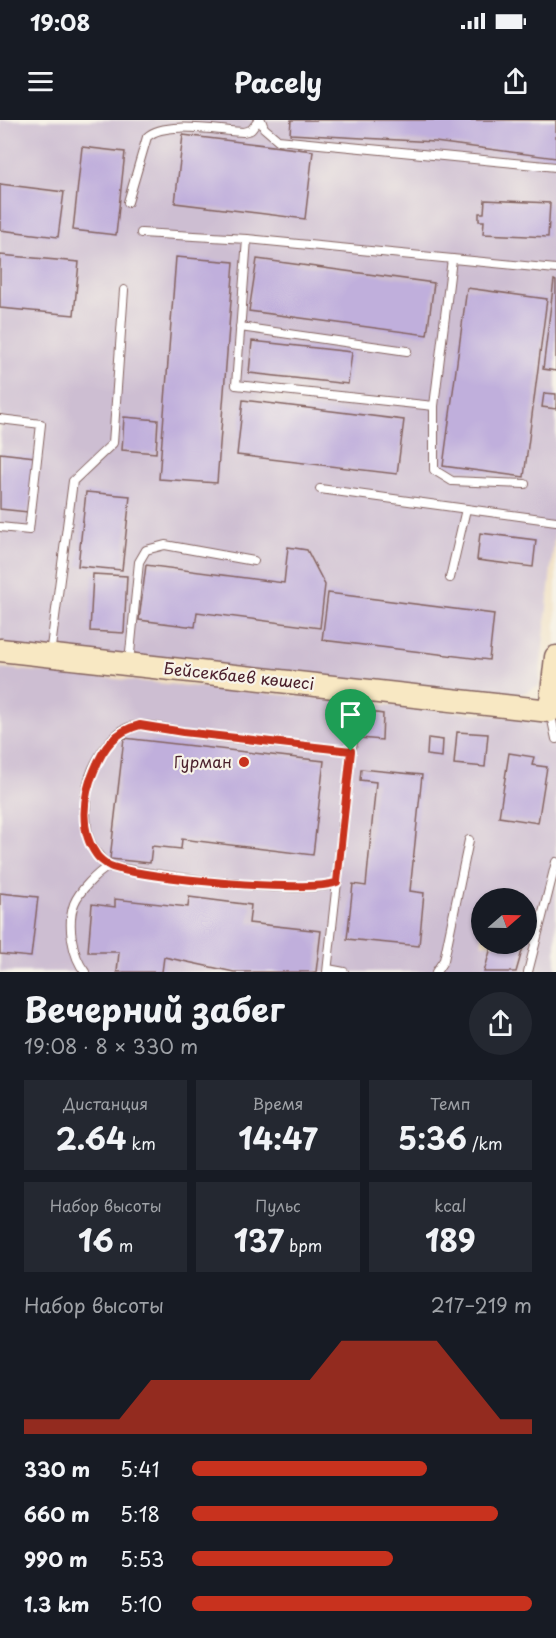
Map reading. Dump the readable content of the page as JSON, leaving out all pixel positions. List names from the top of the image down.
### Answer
{
  "streets": {
    "street": ["Бейсекбаев көшесі"]
  },
  "places": ["Гурман"],
  "north": "right",
  "page": {
    "status": "19:08",
    "header": "Pacely",
    "heading": ["Вечерний забег", "19:08 · 8 × 330 m"],
    "stats": [
      ["Дистанция", "2.64 km"],
      ["Время", "14:47"],
      ["Темп", "5:36 /km"],
      ["Набор высоты", "16 m"],
      ["Пульс", "137 bpm"],
      ["kcal", "189"]
    ],
    "chart": ["Набор высоты", "217–219 m"],
    "list": [
      {
        "name": "330 m",
        "note": "5:41"
      },
      {
        "name": "660 m",
        "note": "5:18"
      },
      {
        "name": "990 m",
        "note": "5:53"
      },
      {
        "name": "1.3 km",
        "note": "5:10"
      }
    ]
  }
}
